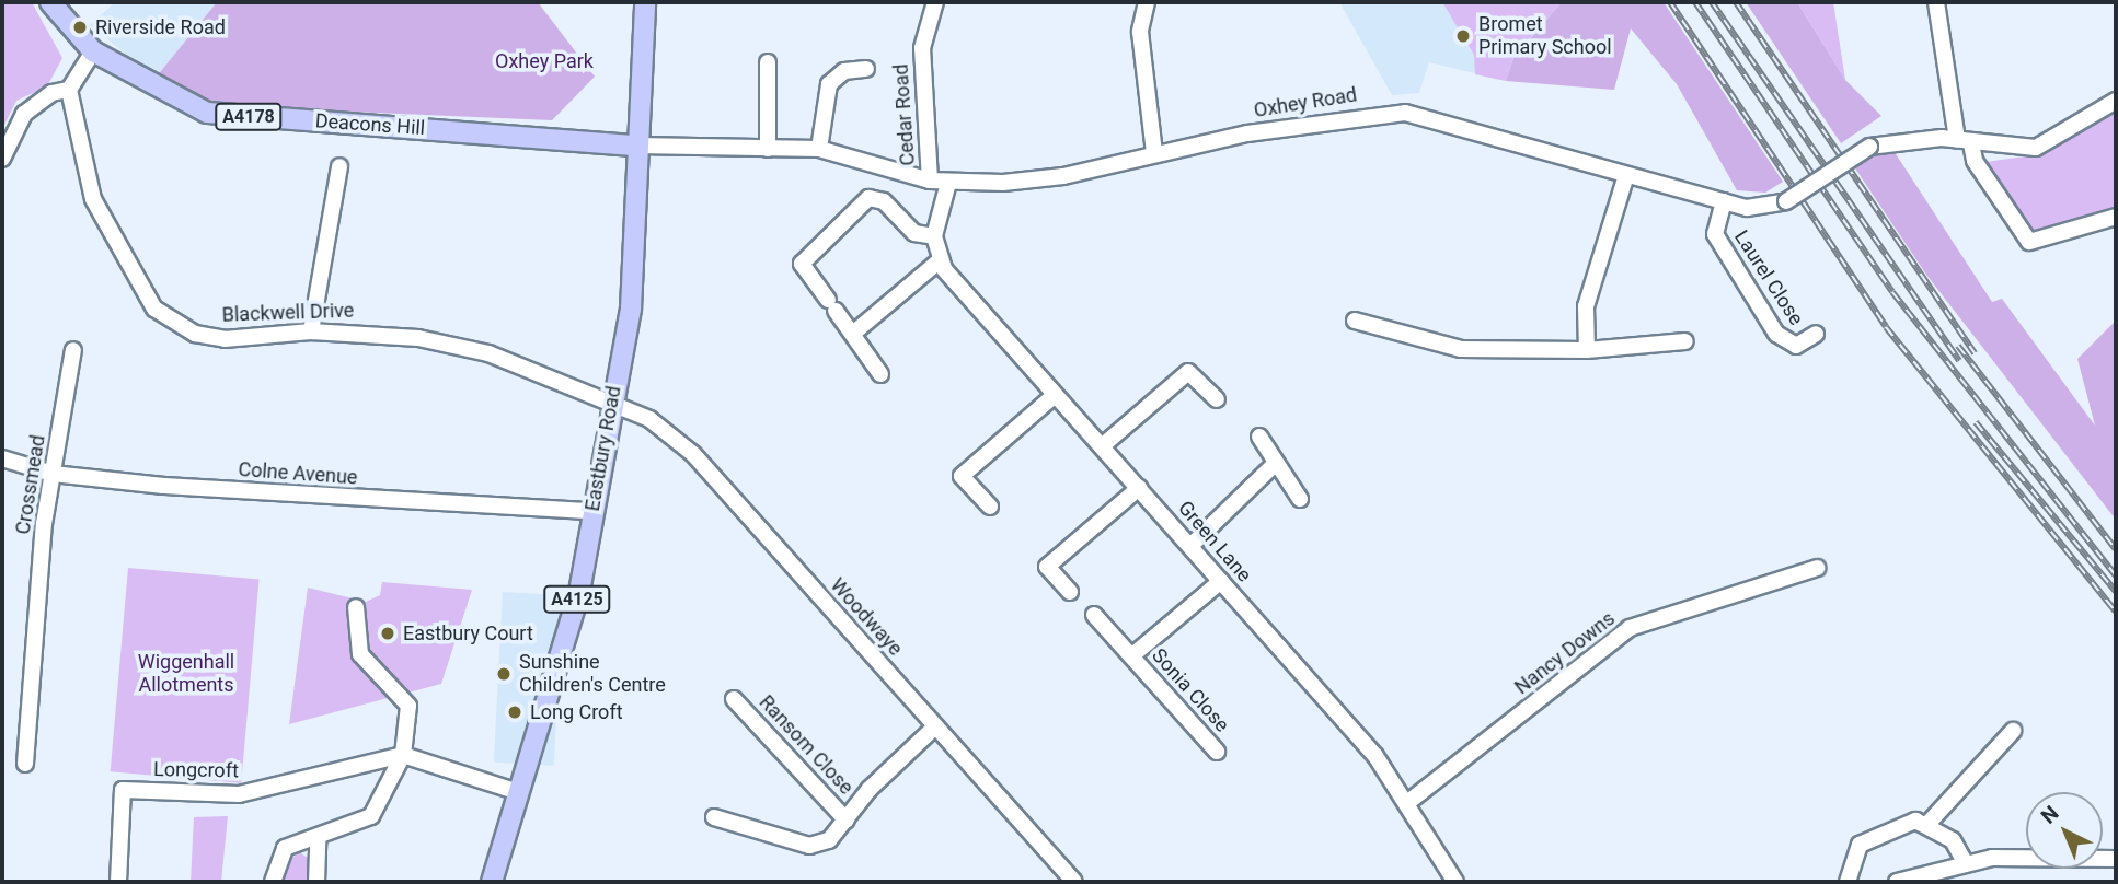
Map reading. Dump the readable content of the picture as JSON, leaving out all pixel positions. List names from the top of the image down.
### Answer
{
  "streets": {
    "main road": [
      "A4178",
      "Deacons Hill",
      "Eastbury Road",
      "A4125"
    ],
    "street": [
      "Oxhey Road",
      "Cedar Road",
      "Laurel Close",
      "Blackwell Drive",
      "Colne Avenue",
      "Crossmead",
      "Green Lane",
      "Woodwaye",
      "Nancy Downs",
      "Sonia Close",
      "Ransom Close",
      "Longcroft"
    ]
  },
  "crossings": [
    ["Oxhey Road", "Cedar Road"],
    ["Oxhey Road", "Deacons Hill"],
    ["Oxhey Road", "Laurel Close"],
    ["Oxhey Road", "Eastbury Road"],
    ["Deacons Hill", "Eastbury Road"],
    ["Blackwell Drive", "Eastbury Road"],
    ["Blackwell Drive", "Woodwaye"],
    ["Eastbury Road", "Colne Avenue"],
    ["Eastbury Road", "Woodwaye"],
    ["Colne Avenue", "Crossmead"],
    ["Green Lane", "Nancy Downs"],
    ["Green Lane", "Sonia Close"],
    ["Woodwaye", "Ransom Close"]
  ],
  "parks": ["Oxhey Park", "Wiggenhall Allotments"],
  "places": [
    "Riverside Road",
    "Bromet Primary School",
    "Eastbury Court",
    "Sunshine Children's Centre",
    "Long Croft"
  ],
  "north": "top left"
}
